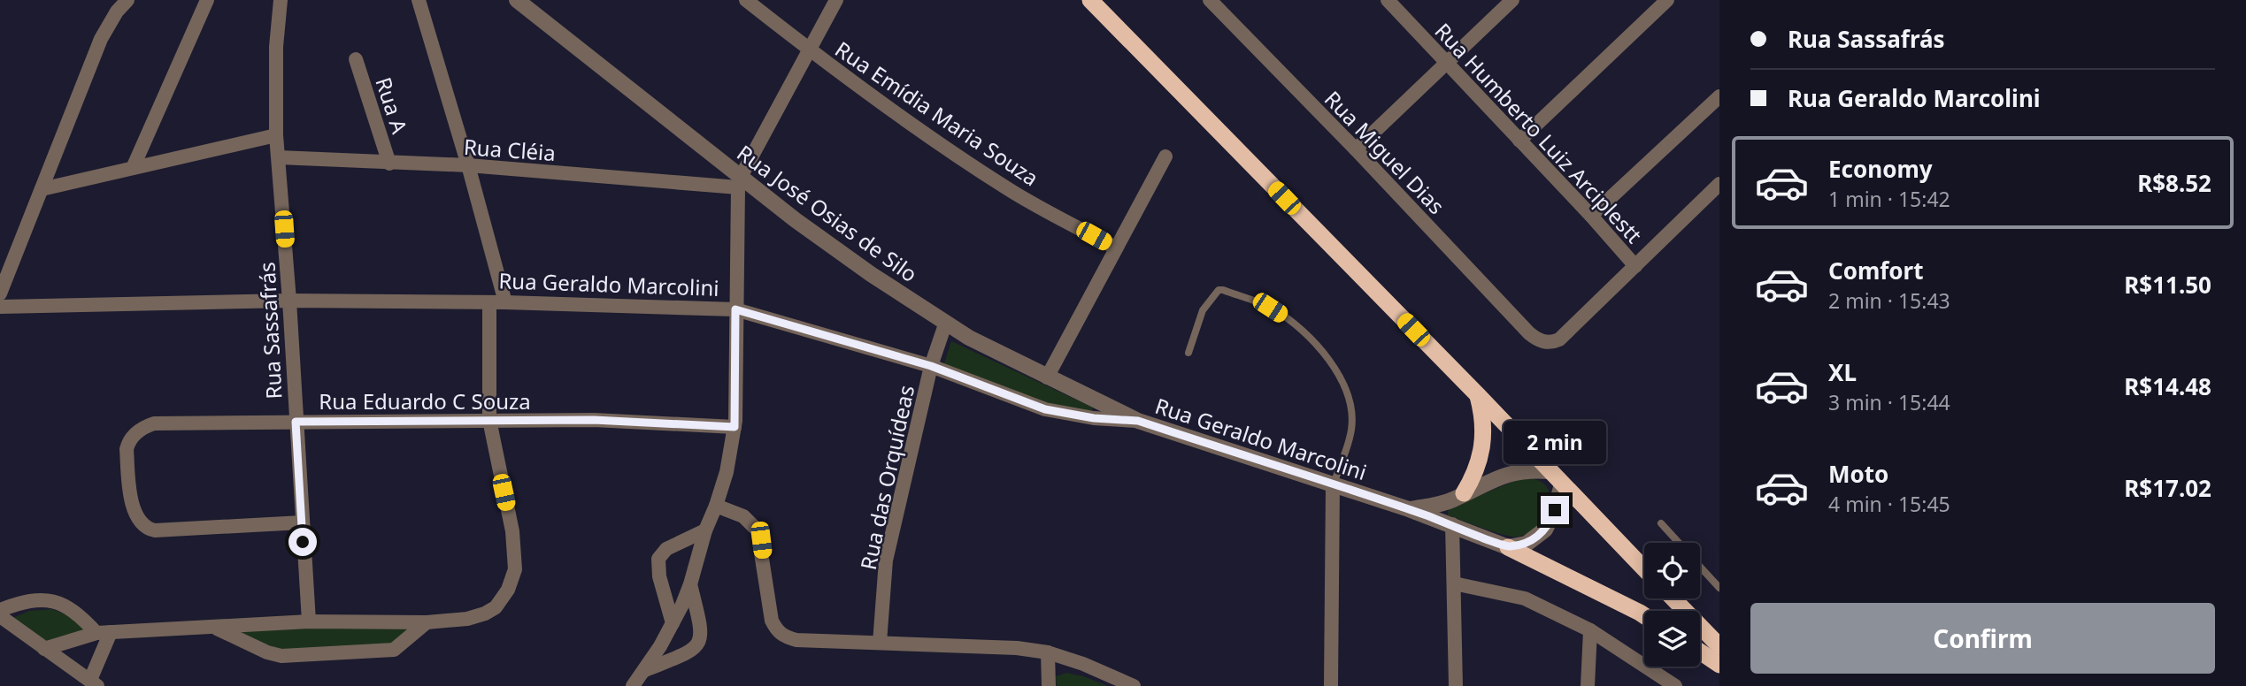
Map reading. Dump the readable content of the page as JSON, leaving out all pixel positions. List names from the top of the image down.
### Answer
{
  "streets": {
    "street": [
      "Rua A",
      "Rua Emídia Maria Souza",
      "Rua Humberto Luiz Arciplestt",
      "Rua Cléia",
      "Rua Miguel Dias",
      "Rua José Osias de Silo",
      "Rua Geraldo Marcolini",
      "Rua Sassafrás",
      "Rua Eduardo C Souza",
      "Rua das Orquídeas"
    ]
  },
  "crossings": [
    ["Rua A", "Rua Cléia"],
    ["Rua Humberto Luiz Arciplestt", "Rua Miguel Dias"],
    ["Rua Cléia", "Rua José Osias de Silo"],
    ["Rua Cléia", "Rua Sassafrás"],
    ["Rua José Osias de Silo", "Rua Geraldo Marcolini"],
    ["Rua José Osias de Silo", "Rua das Orquídeas"],
    ["Rua Geraldo Marcolini", "Rua Sassafrás"],
    ["Rua Geraldo Marcolini", "Rua das Orquídeas"],
    ["Rua Sassafrás", "Rua Eduardo C Souza"]
  ],
  "page": {
    "banner": ["Rua Sassafrás", "Rua Geraldo Marcolini"],
    "list": [
      {
        "name": "Economy",
        "note": "1 min · 15:42",
        "value": "R$8.52"
      },
      {
        "name": "Comfort",
        "note": "2 min · 15:43",
        "value": "R$11.50"
      },
      {
        "name": "XL",
        "note": "3 min · 15:44",
        "value": "R$14.48"
      },
      {
        "name": "Moto",
        "note": "4 min · 15:45",
        "value": "R$17.02"
      }
    ],
    "bubble": "2 min",
    "buttons": "Confirm"
  }
}
